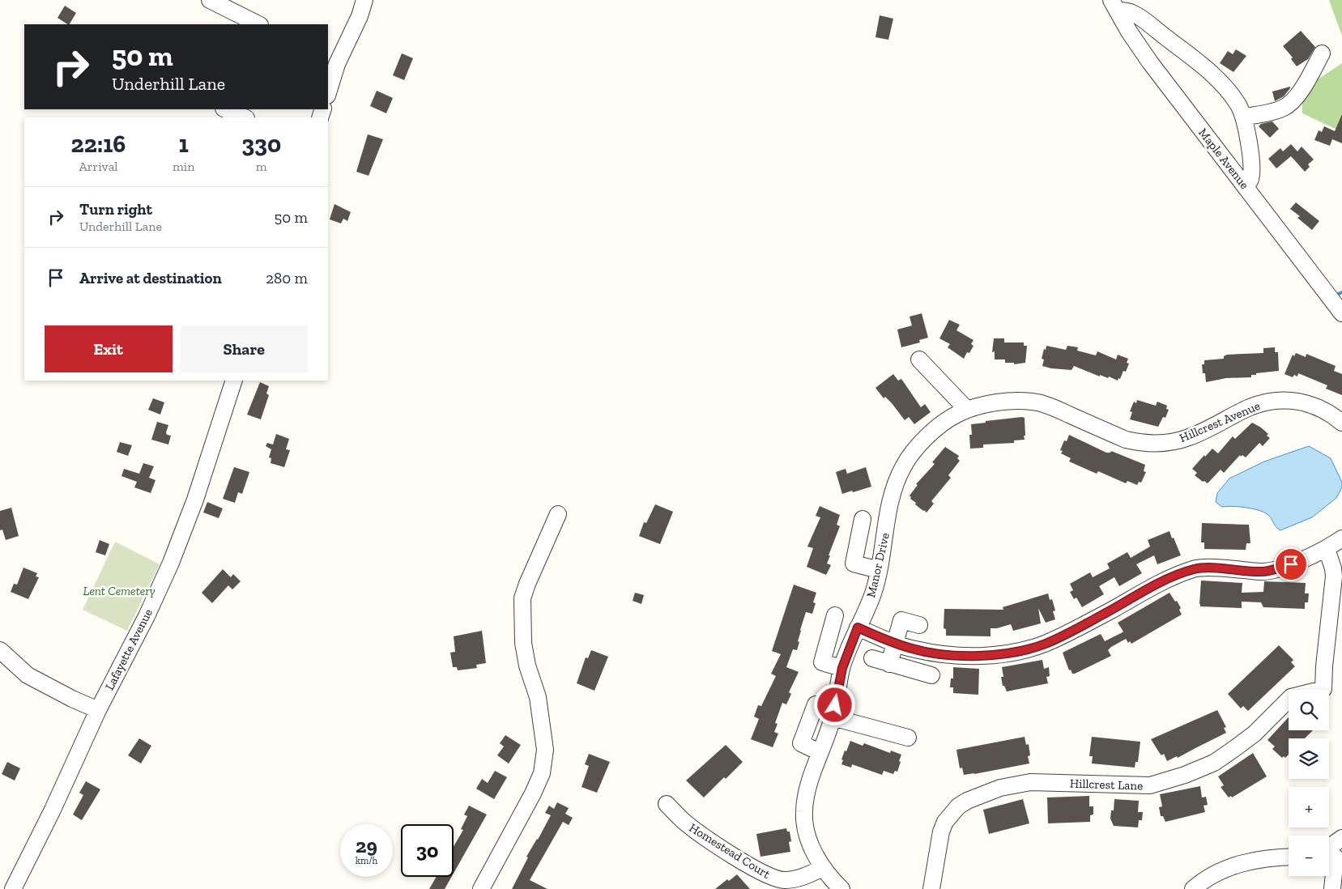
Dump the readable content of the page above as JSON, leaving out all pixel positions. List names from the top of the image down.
{
  "streets": {
    "street": [
      "Maple Avenue",
      "Hillcrest Avenue",
      "Manor Drive",
      "Lafayette Avenue",
      "Hillcrest Lane",
      "Homestead Court"
    ]
  },
  "crossings": [
    ["Hillcrest Avenue", "Manor Drive"],
    ["Manor Drive", "Homestead Court"]
  ],
  "parks": ["Lent Cemetery"],
  "page": {
    "turn": ["50 m", "Underhill Lane"],
    "eta": [
      "22:16",
      "Arrival",
      "1",
      "min",
      "330",
      "m"
    ],
    "list": [
      {
        "name": "Turn right",
        "note": "Underhill Lane",
        "value": "50 m"
      },
      {
        "name": "Arrive at destination",
        "value": "280 m"
      }
    ],
    "buttons": ["Exit", "Share"],
    "map_buttons": ["+", "−"],
    "speed": "29 km/h",
    "limit": "30"
  }
}
